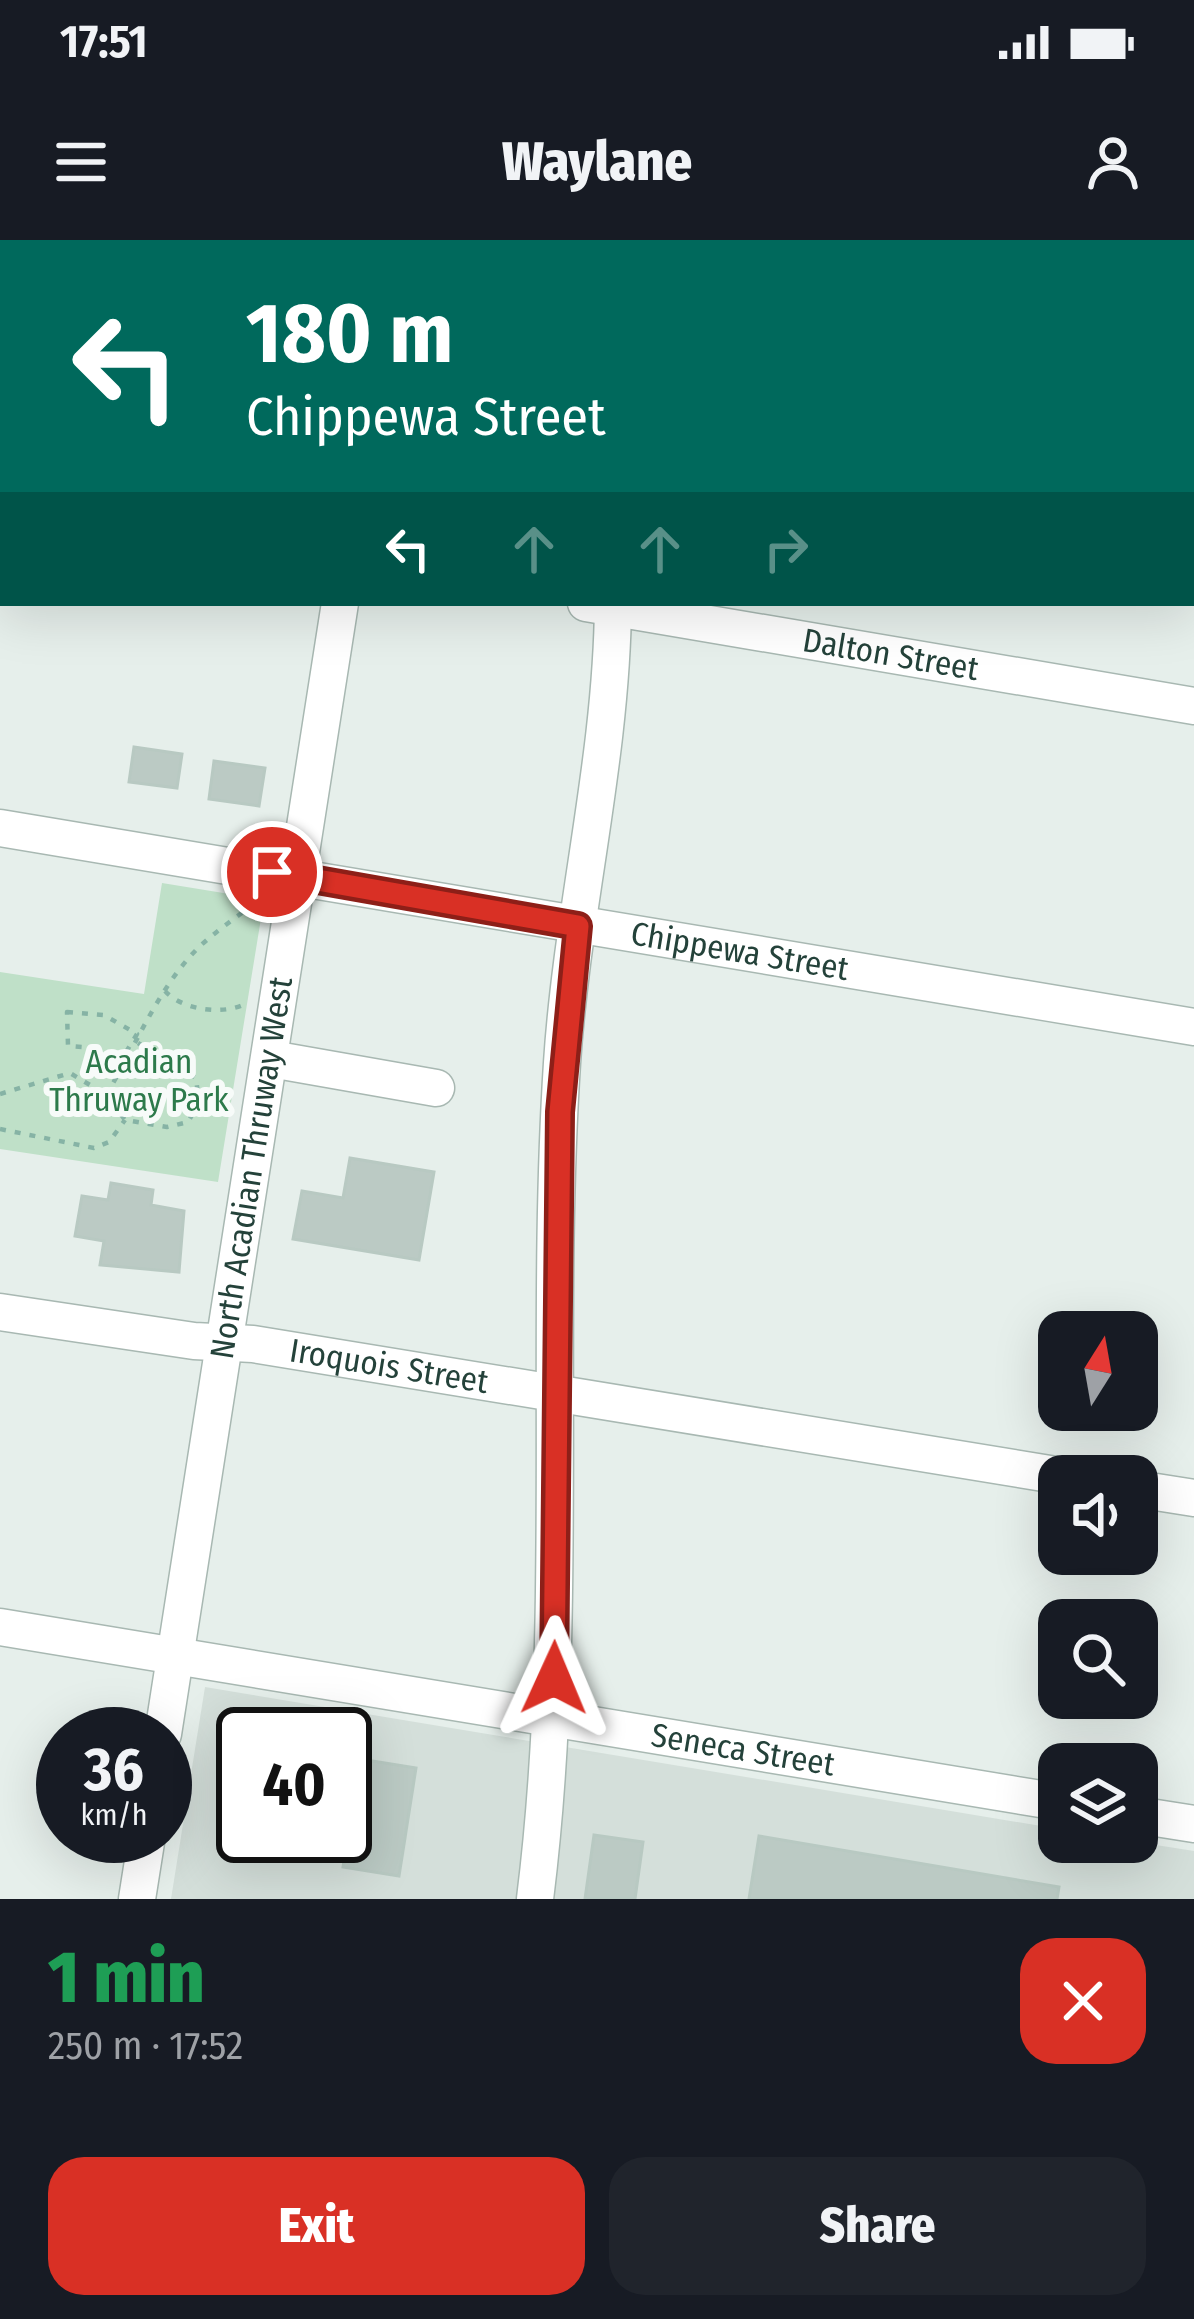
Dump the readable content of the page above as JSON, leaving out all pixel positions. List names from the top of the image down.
{
  "streets": {
    "street": [
      "Dalton Street",
      "Chippewa Street",
      "North Acadian Thruway West",
      "Iroquois Street",
      "Seneca Street"
    ]
  },
  "crossings": [
    ["Chippewa Street", "North Acadian Thruway West"],
    ["North Acadian Thruway West", "Iroquois Street"],
    ["North Acadian Thruway West", "Seneca Street"]
  ],
  "parks": ["Acadian Thruway Park"],
  "north": "top",
  "page": {
    "status": "17:51",
    "header": "Waylane",
    "turn": ["180 m", "Chippewa Street"],
    "speed": "36 km/h",
    "limit": "40",
    "heading": ["1 min", "250 m · 17:52"],
    "buttons": ["Exit", "Share"]
  }
}
